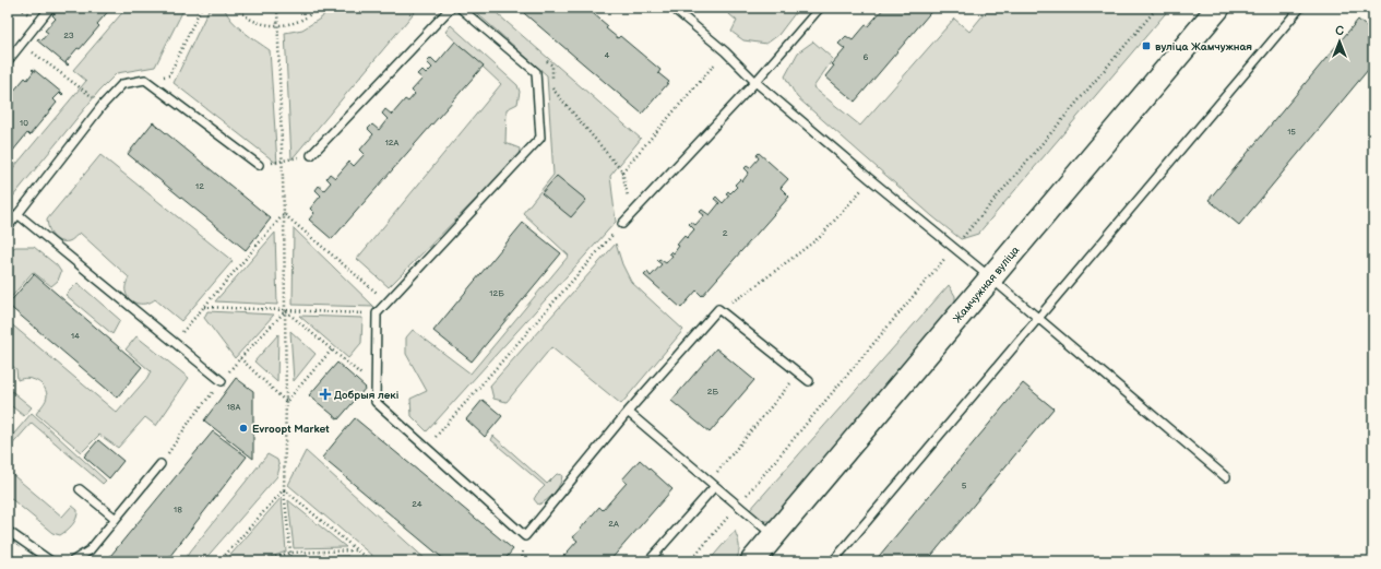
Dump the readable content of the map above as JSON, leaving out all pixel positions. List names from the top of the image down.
{
  "streets": {
    "main road": ["Жамчужная вуліца"]
  },
  "places": {
    "transit": ["вуліца Жамчужная"],
    "health": ["Добрыя лекі"],
    "other": ["Evroopt Market"]
  },
  "house_numbers": [
    "23",
    "4",
    "6",
    "10",
    "15",
    "12А",
    "12",
    "2",
    "12Б",
    "14",
    "2Б",
    "18А",
    "5",
    "24",
    "18",
    "2А"
  ],
  "north": "top"
}
